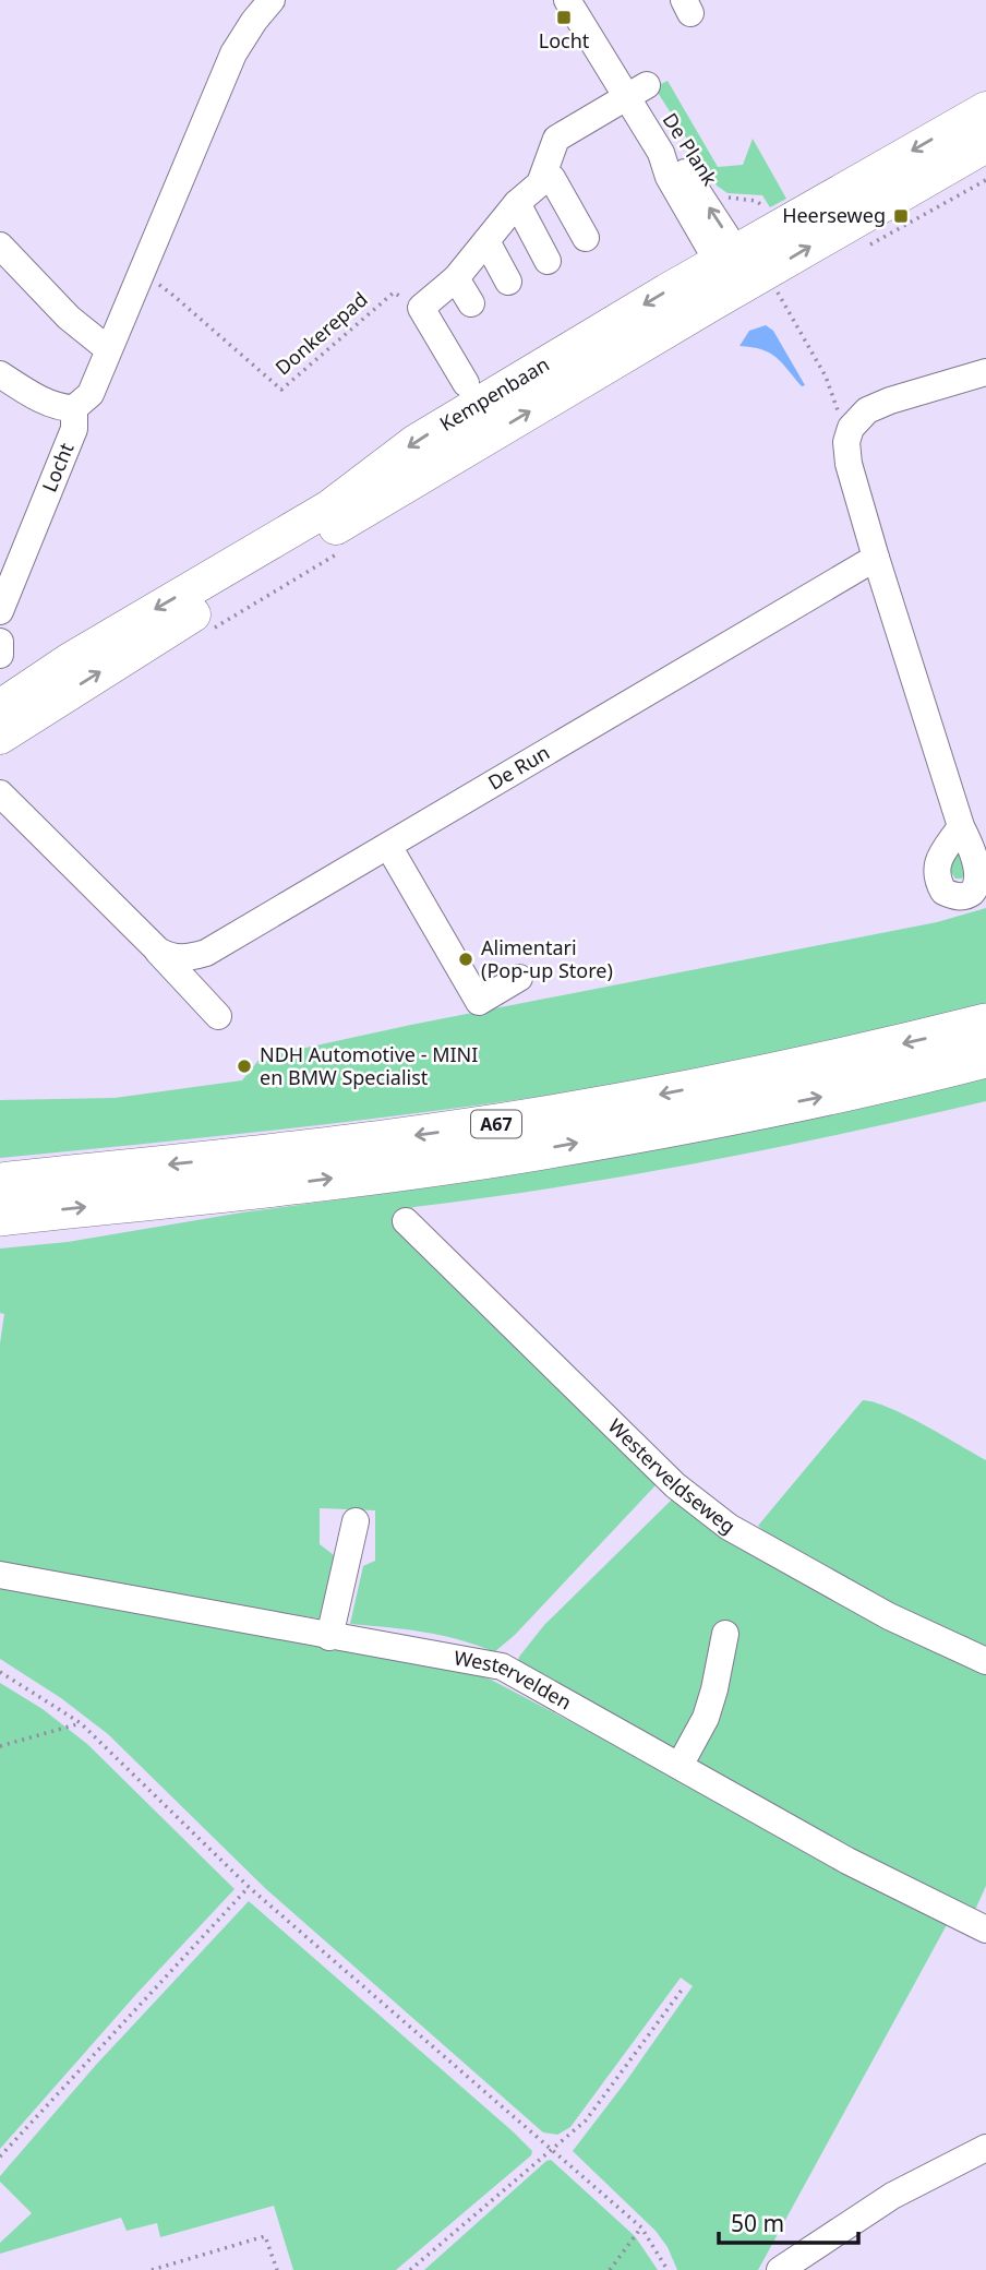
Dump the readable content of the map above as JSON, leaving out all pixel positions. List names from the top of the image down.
{
  "streets": {
    "highway": ["A67"],
    "main road": ["Kempenbaan"],
    "street": [
      "De Plank",
      "Locht",
      "De Run",
      "Westerveldseweg",
      "Westervelden"
    ],
    "path": ["Donkerepad"]
  },
  "crossings": [
    ["De Plank", "Kempenbaan"],
    ["Donkerepad", "Locht"]
  ],
  "places": {
    "transit": ["Locht", "Heerseweg"],
    "other": ["Alimentari (Pop-up Store)", "NDH Automotive - MINI en BMW Specialist"]
  },
  "scale_bar": "50 m"
}
